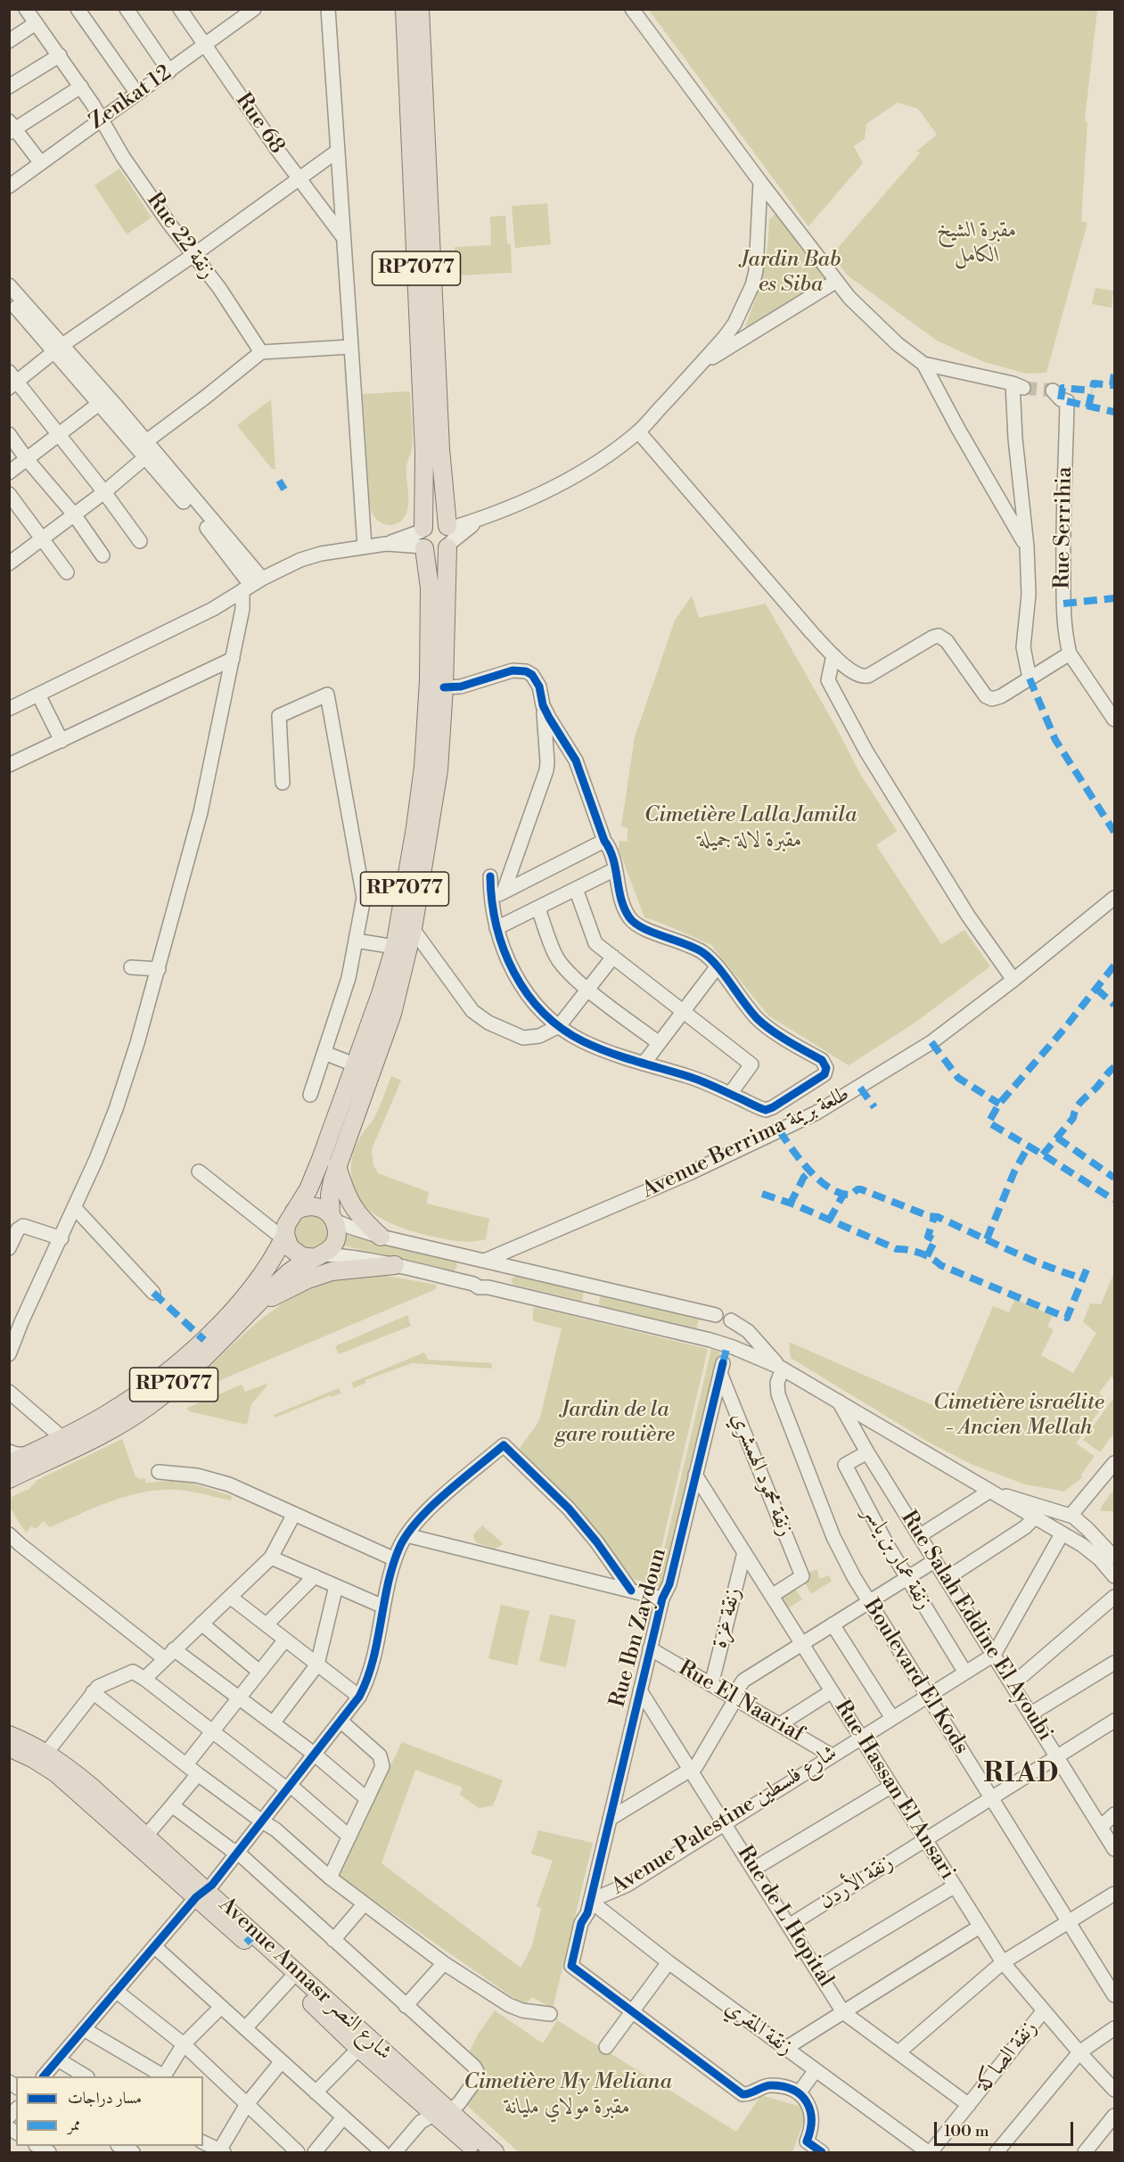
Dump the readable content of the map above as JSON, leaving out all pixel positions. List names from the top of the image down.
{
  "streets": {
    "main road": ["RP7077", "Avenue Annasr شارع النصر"],
    "street": [
      "Zenkat 12",
      "Rue 68",
      "Rue 22 زنقة",
      "Rue Serrihia",
      "Avenue Berrima طلعة بريمة",
      "زنقة محمود الهمشري",
      "زنقة عمار بن ياسر",
      "زنقة غزة",
      "Rue Salah Eddine El Ayoubi",
      "Rue Ibn Zaydoun",
      "Boulevard El Kods",
      "Rue El Naariaf",
      "Rue Hassan El Ansari",
      "Avenue Palestine شارع فلسطين",
      "زنقة الأردن",
      "Rue de L Hopital",
      "زنقة المقري",
      "زنقة الصاكة"
    ]
  },
  "crossings": [
    ["Zenkat 12", "Rue 68"],
    ["Zenkat 12", "Rue 22 زنقة"],
    ["زنقة محمود الهمشري", "Rue Ibn Zaydoun"],
    ["زنقة محمود الهمشري", "Rue Hassan El Ansari"],
    ["زنقة عمار بن ياسر", "Rue Salah Eddine El Ayoubi"],
    ["زنقة عمار بن ياسر", "Avenue Palestine شارع فلسطين"],
    ["زنقة غزة", "Rue El Naariaf"],
    ["زنقة غزة", "Rue Hassan El Ansari"],
    ["Rue Salah Eddine El Ayoubi", "Avenue Palestine شارع فلسطين"],
    ["Rue Salah Eddine El Ayoubi", "زنقة الأردن"],
    ["Rue Ibn Zaydoun", "Rue El Naariaf"],
    ["Rue Ibn Zaydoun", "Rue Hassan El Ansari"],
    ["Rue Ibn Zaydoun", "Avenue Palestine شارع فلسطين"],
    ["Rue Ibn Zaydoun", "Rue de L Hopital"],
    ["Rue Ibn Zaydoun", "زنقة المقري"],
    ["Boulevard El Kods", "Avenue Palestine شارع فلسطين"],
    ["Boulevard El Kods", "زنقة الأردن"],
    ["Rue El Naariaf", "Avenue Palestine شارع فلسطين"],
    ["Rue Hassan El Ansari", "Avenue Palestine شارع فلسطين"],
    ["Rue Hassan El Ansari", "زنقة الأردن"],
    ["Rue Hassan El Ansari", "زنقة الصاكة"],
    ["Avenue Palestine شارع فلسطين", "Rue de L Hopital"],
    ["Avenue Palestine شارع فلسطين", "زنقة المقري"],
    ["زنقة الأردن", "Rue de L Hopital"],
    ["Rue de L Hopital", "زنقة الصاكة"],
    ["زنقة المقري", "زنقة الصاكة"]
  ],
  "districts": ["RIAD"],
  "parks": [
    "مقبرة الشيخ الكامل",
    "Jardin Bab es Siba",
    "Cimetière Lalla Jamila مقبرة لالة جميلة",
    "Cimetière israélite - Ancien Mellah",
    "Jardin de la gare routière",
    "Cimetière My Meliana مقبرة مولاي مليانة"
  ],
  "legend": ["مسار دراجات", "ممر"],
  "scale_bar": "100 m"
}
